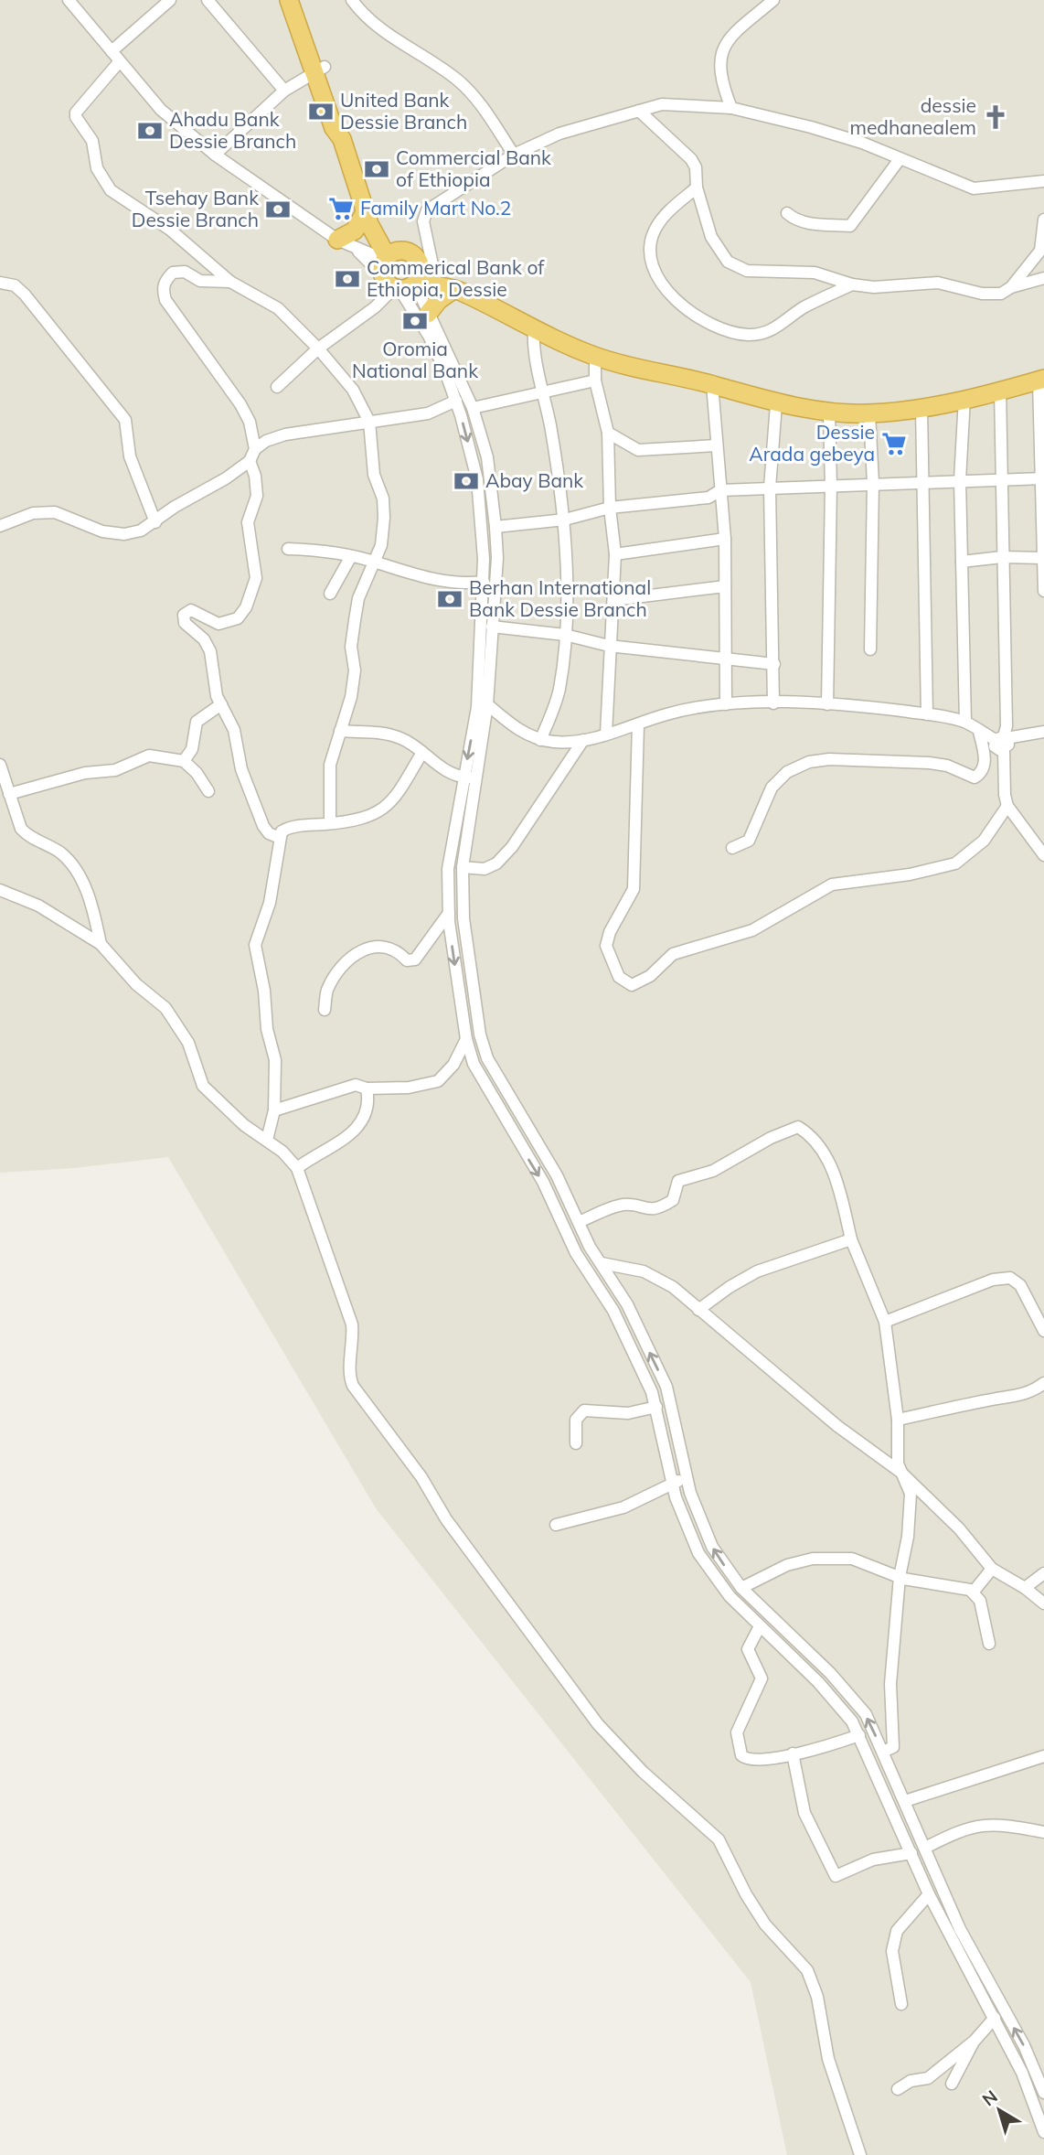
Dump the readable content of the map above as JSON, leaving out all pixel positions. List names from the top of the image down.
{
  "places": {
    "bank": [
      "United Bank Dessie Branch",
      "Ahadu Bank Dessie Branch",
      "Commercial Bank of Ethiopia",
      "Tsehay Bank Dessie Branch",
      "Commerical Bank of Ethiopia, Dessie",
      "Oromia National Bank",
      "Abay Bank",
      "Berhan International Bank Dessie Branch"
    ],
    "church": ["dessie medhanealem"],
    "supermarket": ["Family Mart No.2", "Dessie Arada gebeya"]
  },
  "north": "top left"
}
